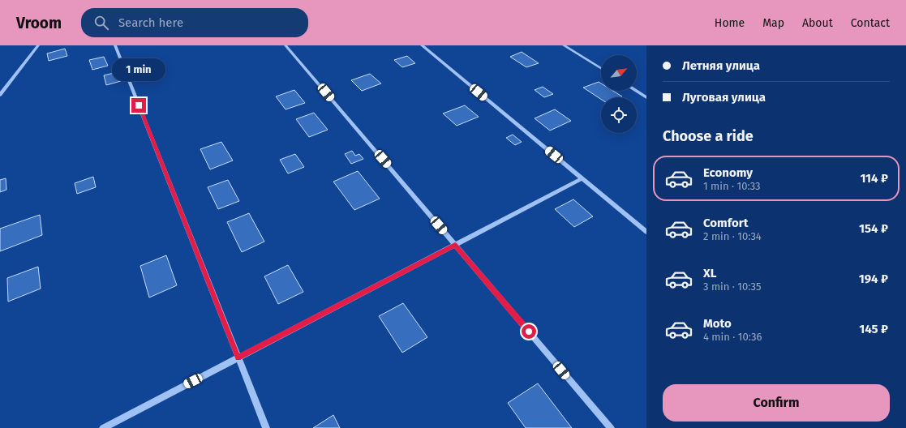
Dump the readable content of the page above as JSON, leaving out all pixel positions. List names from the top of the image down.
{
  "north": "top right",
  "page": {
    "header": "Vroom",
    "search": "Search here",
    "nav": [
      "Home",
      "Map",
      "About",
      "Contact"
    ],
    "banner": ["Летняя улица", "Луговая улица"],
    "bubble": "1 min",
    "heading": "Choose a ride",
    "list": [
      {
        "name": "Economy",
        "note": "1 min · 10:33",
        "value": "114 ₽"
      },
      {
        "name": "Comfort",
        "note": "2 min · 10:34",
        "value": "154 ₽"
      },
      {
        "name": "XL",
        "note": "3 min · 10:35",
        "value": "194 ₽"
      },
      {
        "name": "Moto",
        "note": "4 min · 10:36",
        "value": "145 ₽"
      }
    ],
    "buttons": "Confirm"
  }
}
